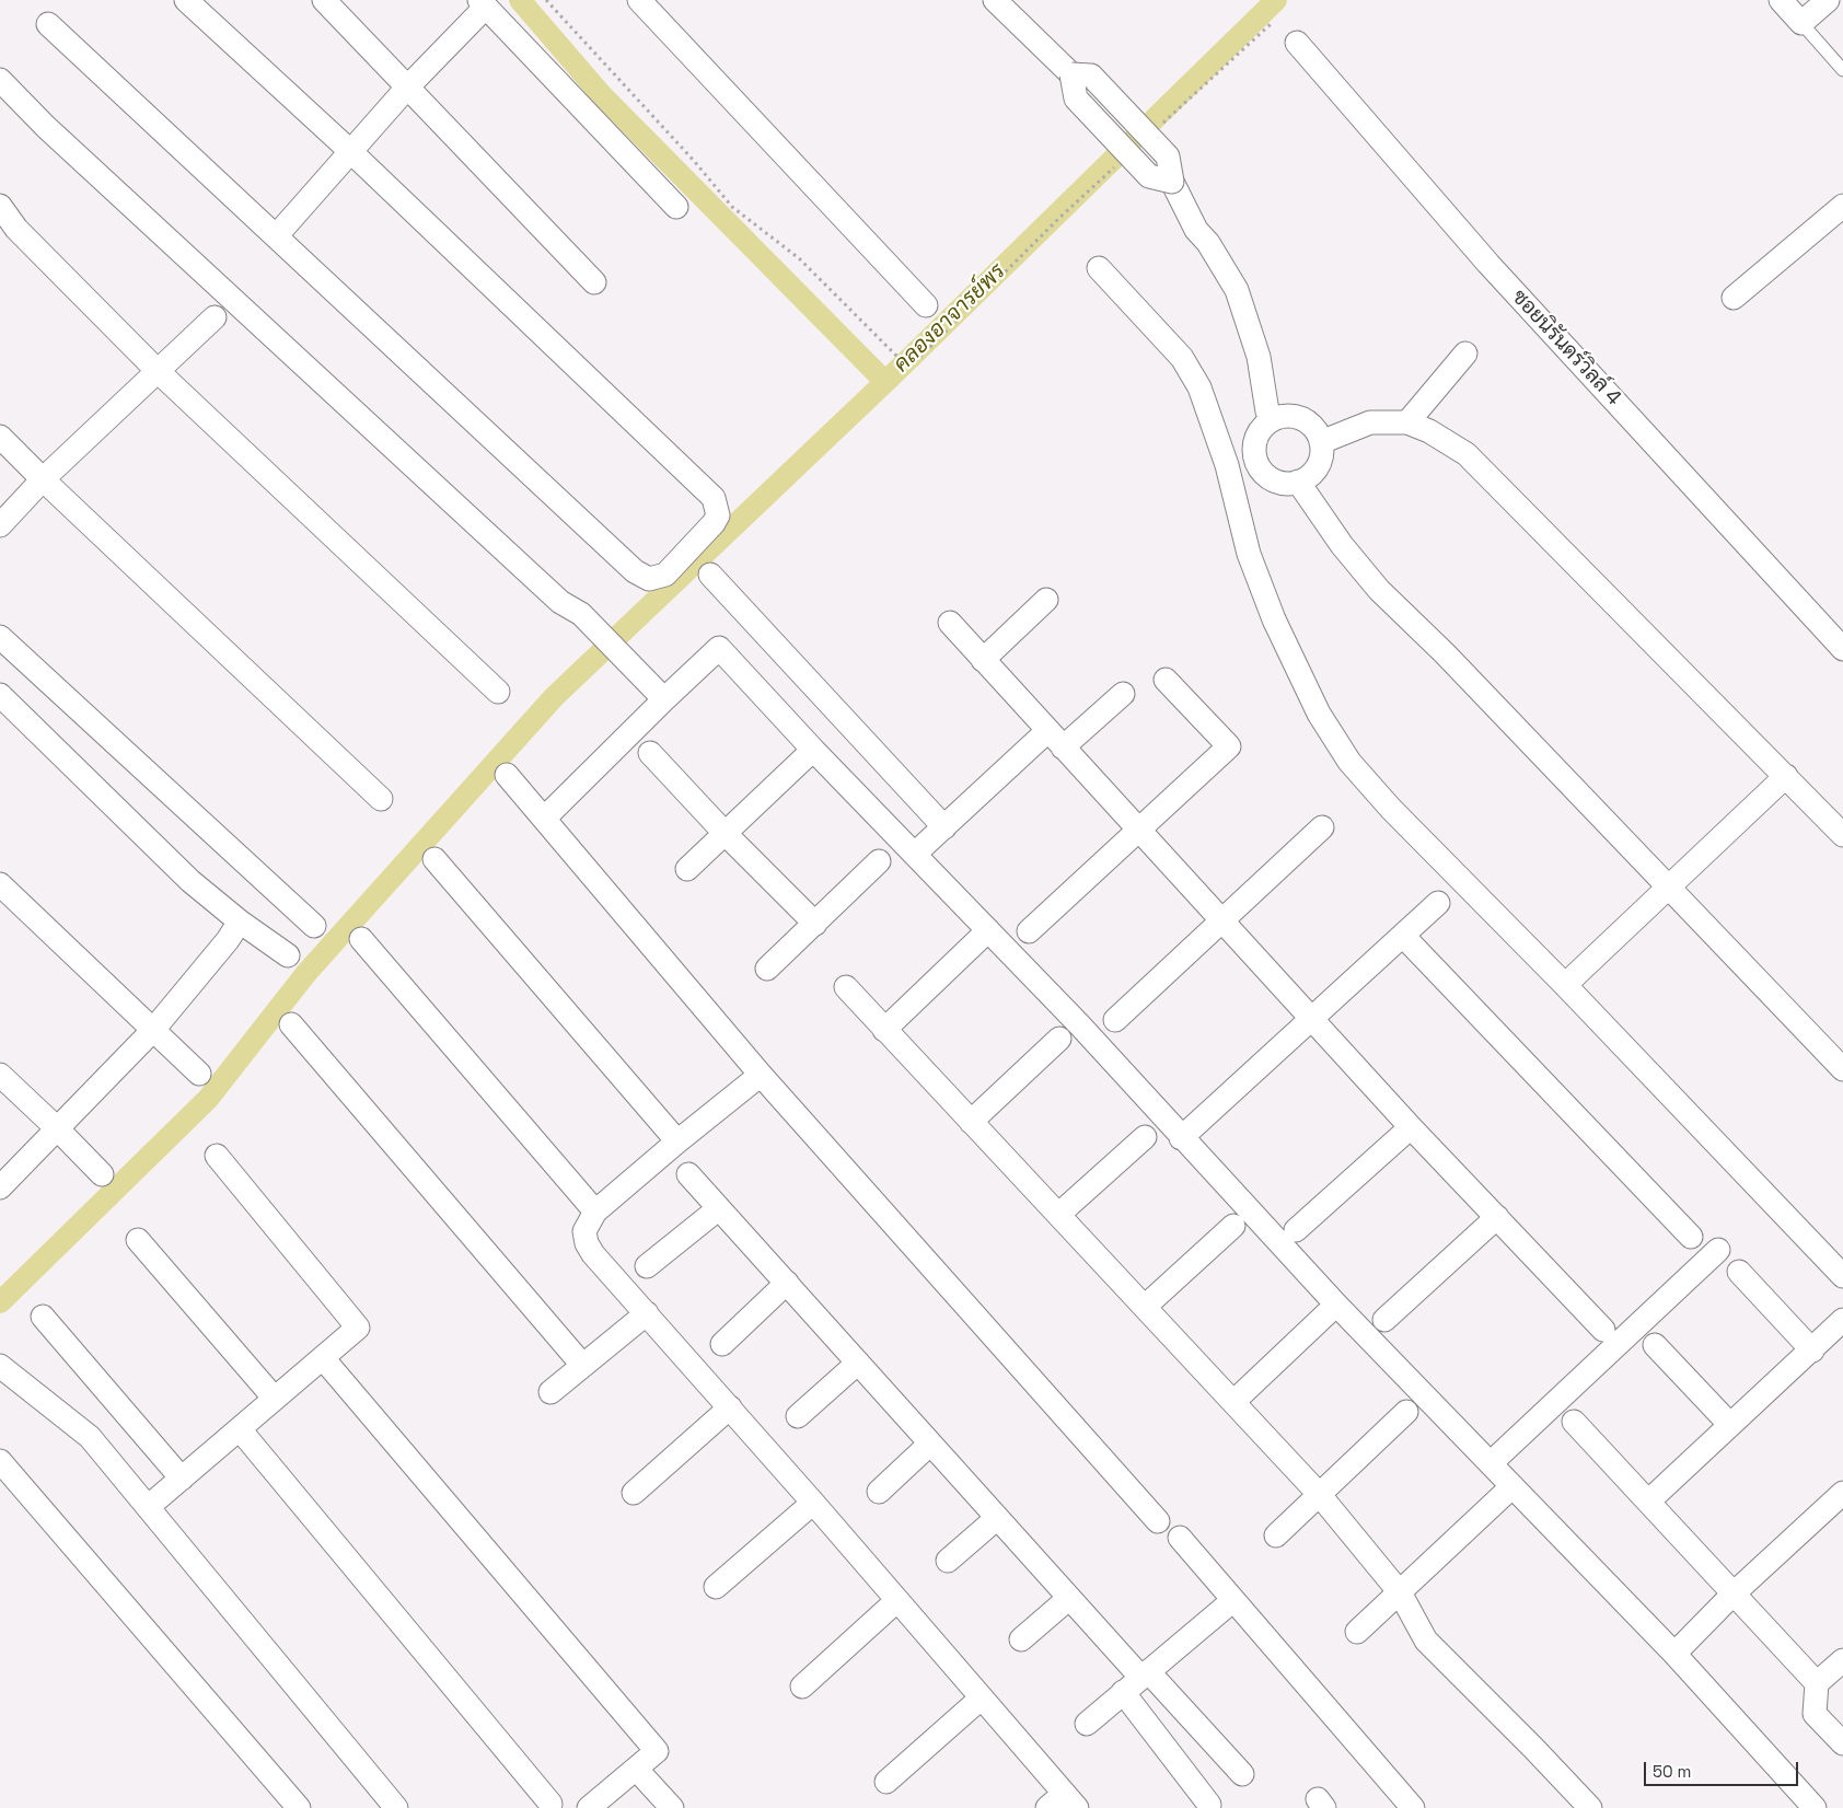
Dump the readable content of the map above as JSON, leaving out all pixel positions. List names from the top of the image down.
{
  "streets": {
    "street": ["ซอยนิรันดร์วิลล์ 4"]
  },
  "water": ["คลองอาจารย์พร"],
  "scale_bar": "50 m"
}
